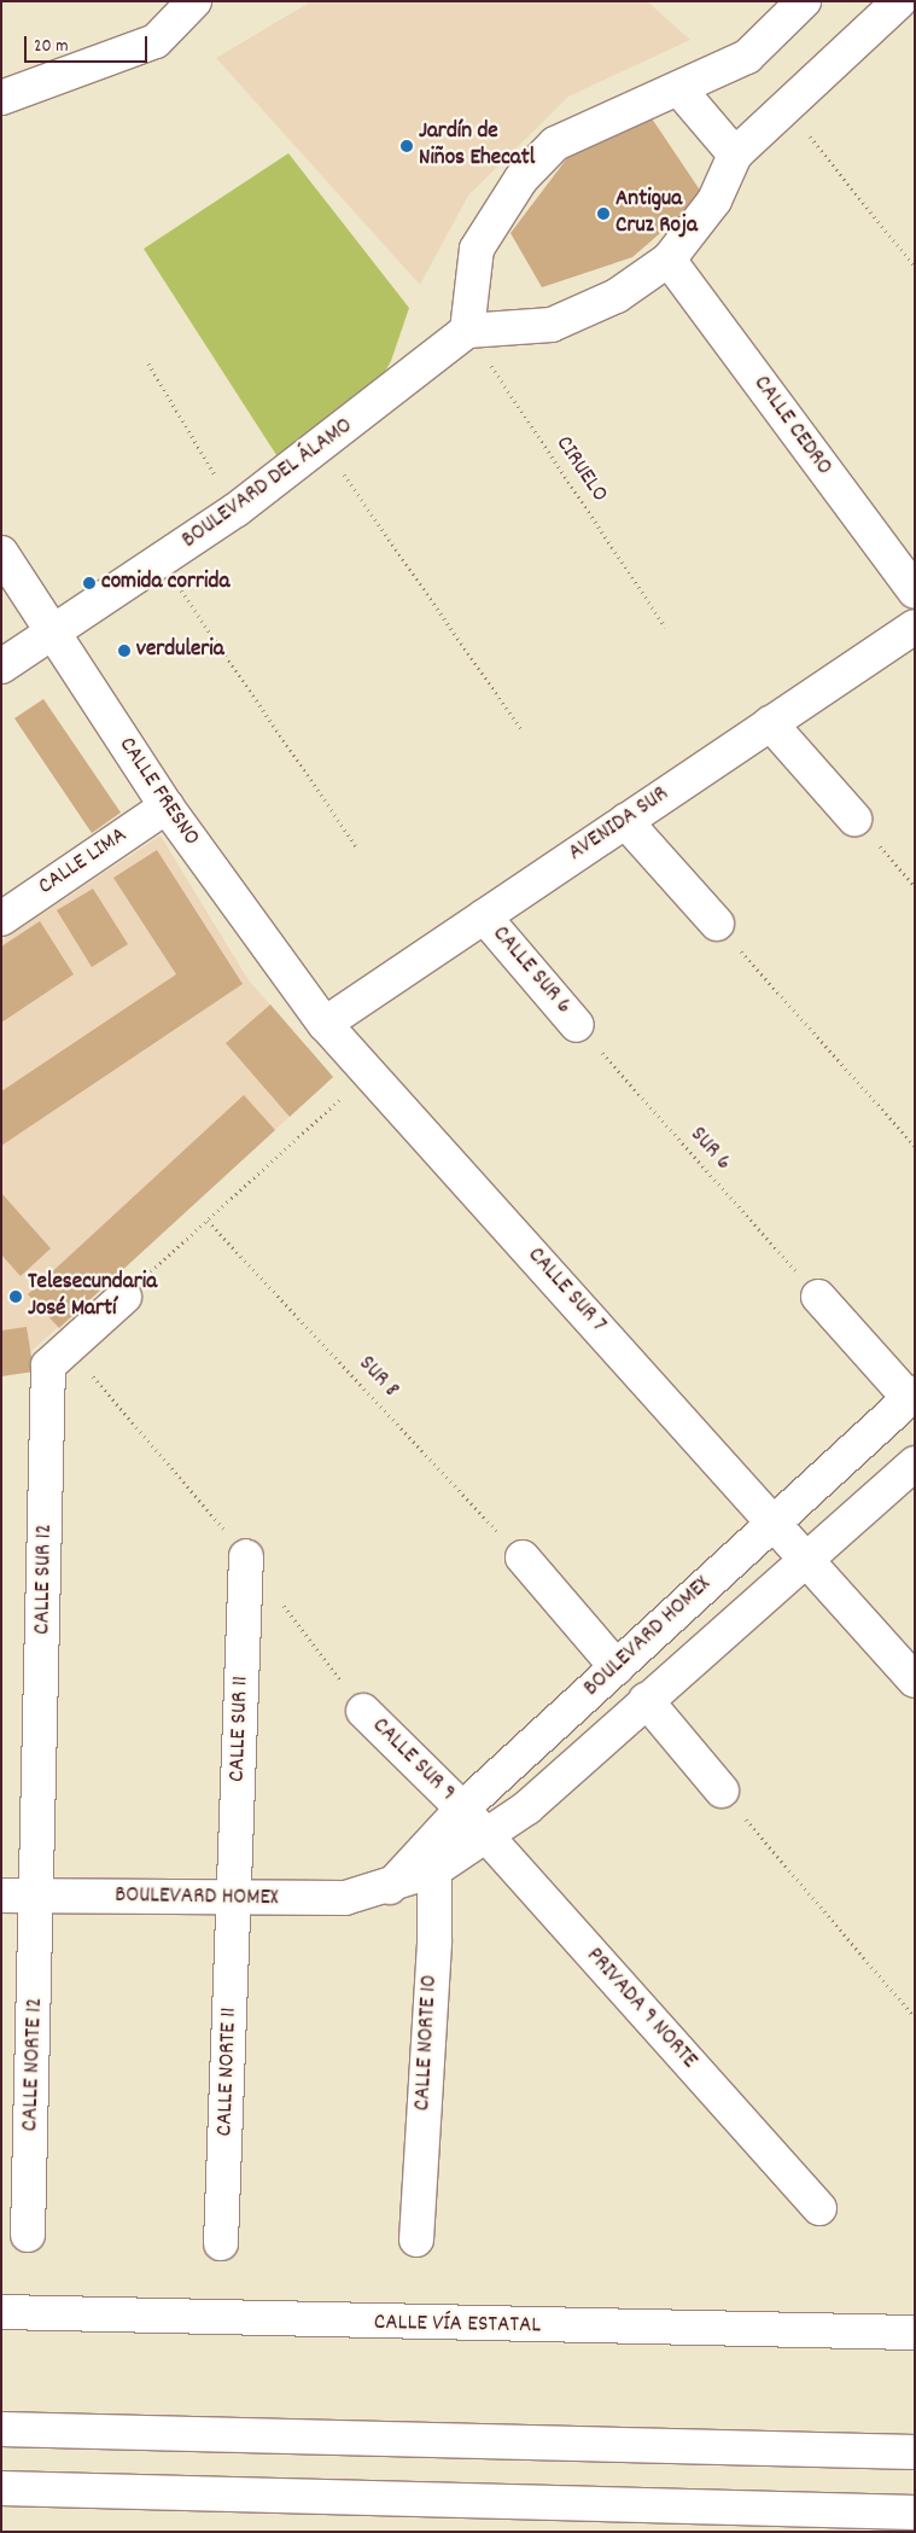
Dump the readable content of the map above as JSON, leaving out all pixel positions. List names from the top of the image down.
{
  "streets": {
    "main road": [
      "CALLE CEDRO",
      "BOULEVARD DEL ÁLAMO",
      "CALLE FRESNO",
      "AVENIDA SUR",
      "CALLE LIMA",
      "CALLE SUR 6",
      "CALLE SUR 7",
      "CALLE SUR 12",
      "BOULEVARD HOMEX",
      "CALLE SUR 11",
      "CALLE SUR 9",
      "PRIVADA 9 NORTE",
      "CALLE NORTE 10",
      "CALLE NORTE 12",
      "CALLE NORTE 11",
      "CALLE VÍA ESTATAL"
    ],
    "path": ["CIRUELO", "SUR 6", "SUR 8"]
  },
  "crossings": [
    ["CIRUELO", "BOULEVARD DEL ÁLAMO"],
    ["BOULEVARD DEL ÁLAMO", "CALLE FRESNO"],
    ["CALLE FRESNO", "AVENIDA SUR"],
    ["CALLE FRESNO", "CALLE LIMA"],
    ["CALLE FRESNO", "CALLE SUR 7"],
    ["AVENIDA SUR", "CALLE SUR 6"],
    ["AVENIDA SUR", "CALLE SUR 7"],
    ["CALLE SUR 6", "SUR 6"],
    ["CALLE SUR 7", "BOULEVARD HOMEX"],
    ["CALLE SUR 12", "BOULEVARD HOMEX"],
    ["CALLE SUR 12", "CALLE NORTE 12"],
    ["BOULEVARD HOMEX", "CALLE SUR 11"],
    ["BOULEVARD HOMEX", "CALLE SUR 9"],
    ["BOULEVARD HOMEX", "PRIVADA 9 NORTE"],
    ["BOULEVARD HOMEX", "CALLE NORTE 10"],
    ["BOULEVARD HOMEX", "CALLE NORTE 12"],
    ["BOULEVARD HOMEX", "CALLE NORTE 11"],
    ["CALLE SUR 11", "CALLE NORTE 11"],
    ["CALLE SUR 9", "PRIVADA 9 NORTE"]
  ],
  "places": [
    "Jardín de Niños Ehecatl",
    "Antigua Cruz Roja",
    "comida corrida",
    "verduleria",
    "Telesecundaria José Martí"
  ],
  "scale_bar": "20 m"
}
